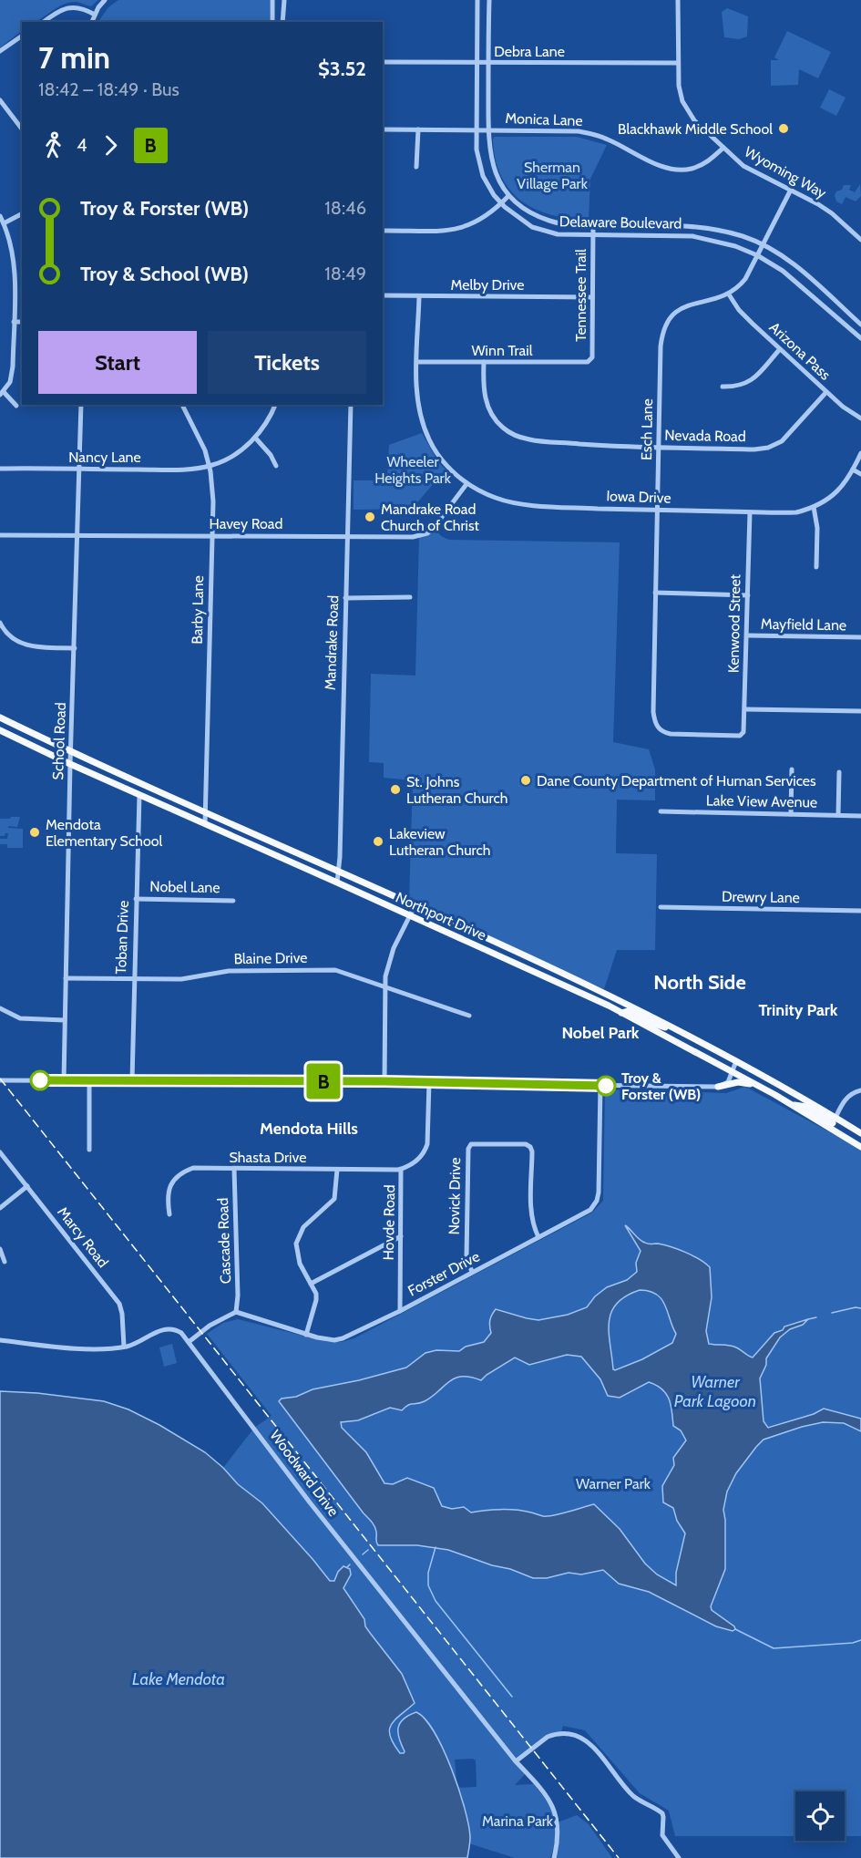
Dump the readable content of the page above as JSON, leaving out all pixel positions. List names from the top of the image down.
{
  "streets": {
    "main road": ["Northport Drive"],
    "street": [
      "Debra Lane",
      "Monica Lane",
      "Wyoming Way",
      "Delaware Boulevard",
      "Melby Drive",
      "Tennessee Trail",
      "Winn Trail",
      "Arizona Pass",
      "Esch Lane",
      "Nevada Road",
      "Nancy Lane",
      "Iowa Drive",
      "Havey Road",
      "Barby Lane",
      "Kenwood Street",
      "Mayfield Lane",
      "Mandrake Road",
      "School Road",
      "Lake View Avenue",
      "Nobel Lane",
      "Drewry Lane",
      "Toban Drive",
      "Blaine Drive",
      "Shasta Drive",
      "Novick Drive",
      "Hovde Road",
      "Marcy Road",
      "Cascade Road",
      "Forster Drive",
      "Woodward Drive"
    ]
  },
  "crossings": [
    ["Debra Lane", "Wyoming Way"],
    ["Debra Lane", "Delaware Boulevard"],
    ["Monica Lane", "Wyoming Way"],
    ["Monica Lane", "Delaware Boulevard"],
    ["Wyoming Way", "Esch Lane"],
    ["Delaware Boulevard", "Tennessee Trail"],
    ["Delaware Boulevard", "Esch Lane"],
    ["Melby Drive", "Tennessee Trail"],
    ["Melby Drive", "Iowa Drive"],
    ["Tennessee Trail", "Winn Trail"],
    ["Winn Trail", "Nevada Road"],
    ["Winn Trail", "Iowa Drive"],
    ["Arizona Pass", "Esch Lane"],
    ["Arizona Pass", "Nevada Road"],
    ["Esch Lane", "Nevada Road"],
    ["Esch Lane", "Iowa Drive"],
    ["Esch Lane", "Kenwood Street"],
    ["Nancy Lane", "Barby Lane"],
    ["Nancy Lane", "School Road"],
    ["Iowa Drive", "Havey Road"],
    ["Iowa Drive", "Kenwood Street"],
    ["Havey Road", "Barby Lane"],
    ["Havey Road", "Mandrake Road"],
    ["Havey Road", "School Road"],
    ["Barby Lane", "Northport Drive"],
    ["Kenwood Street", "Mayfield Lane"],
    ["Mandrake Road", "Northport Drive"],
    ["School Road", "Northport Drive"],
    ["School Road", "Blaine Drive"],
    ["Nobel Lane", "Toban Drive"],
    ["Northport Drive", "Toban Drive"],
    ["Toban Drive", "Blaine Drive"],
    ["Shasta Drive", "Hovde Road"],
    ["Shasta Drive", "Cascade Road"],
    ["Novick Drive", "Forster Drive"],
    ["Hovde Road", "Forster Drive"],
    ["Marcy Road", "Woodward Drive"],
    ["Cascade Road", "Forster Drive"]
  ],
  "districts": [
    "North Side",
    "Trinity Park",
    "Nobel Park",
    "Mendota Hills"
  ],
  "water": ["Warner Park Lagoon", "Lake Mendota"],
  "parks": [
    "Sherman Village Park",
    "Wheeler Heights Park",
    "Warner Park",
    "Marina Park"
  ],
  "places": [
    "Blackhawk Middle School",
    "Mandrake Road Church of Christ",
    "Dane County Department of Human Services",
    "St. Johns Lutheran Church",
    "Mendota Elementary School",
    "Lakeview Lutheran Church",
    "Troy & Forster (WB)"
  ],
  "lines": ["bus line B"],
  "page": {
    "on_map": "B",
    "heading": ["7 min", "18:42 – 18:49 · Bus", "$3.52"],
    "legs": ["4", "B"],
    "list": [
      {
        "name": "Troy & Forster (WB)",
        "value": "18:46"
      },
      {
        "name": "Troy & School (WB)",
        "value": "18:49"
      }
    ],
    "buttons": ["Start", "Tickets"]
  }
}
